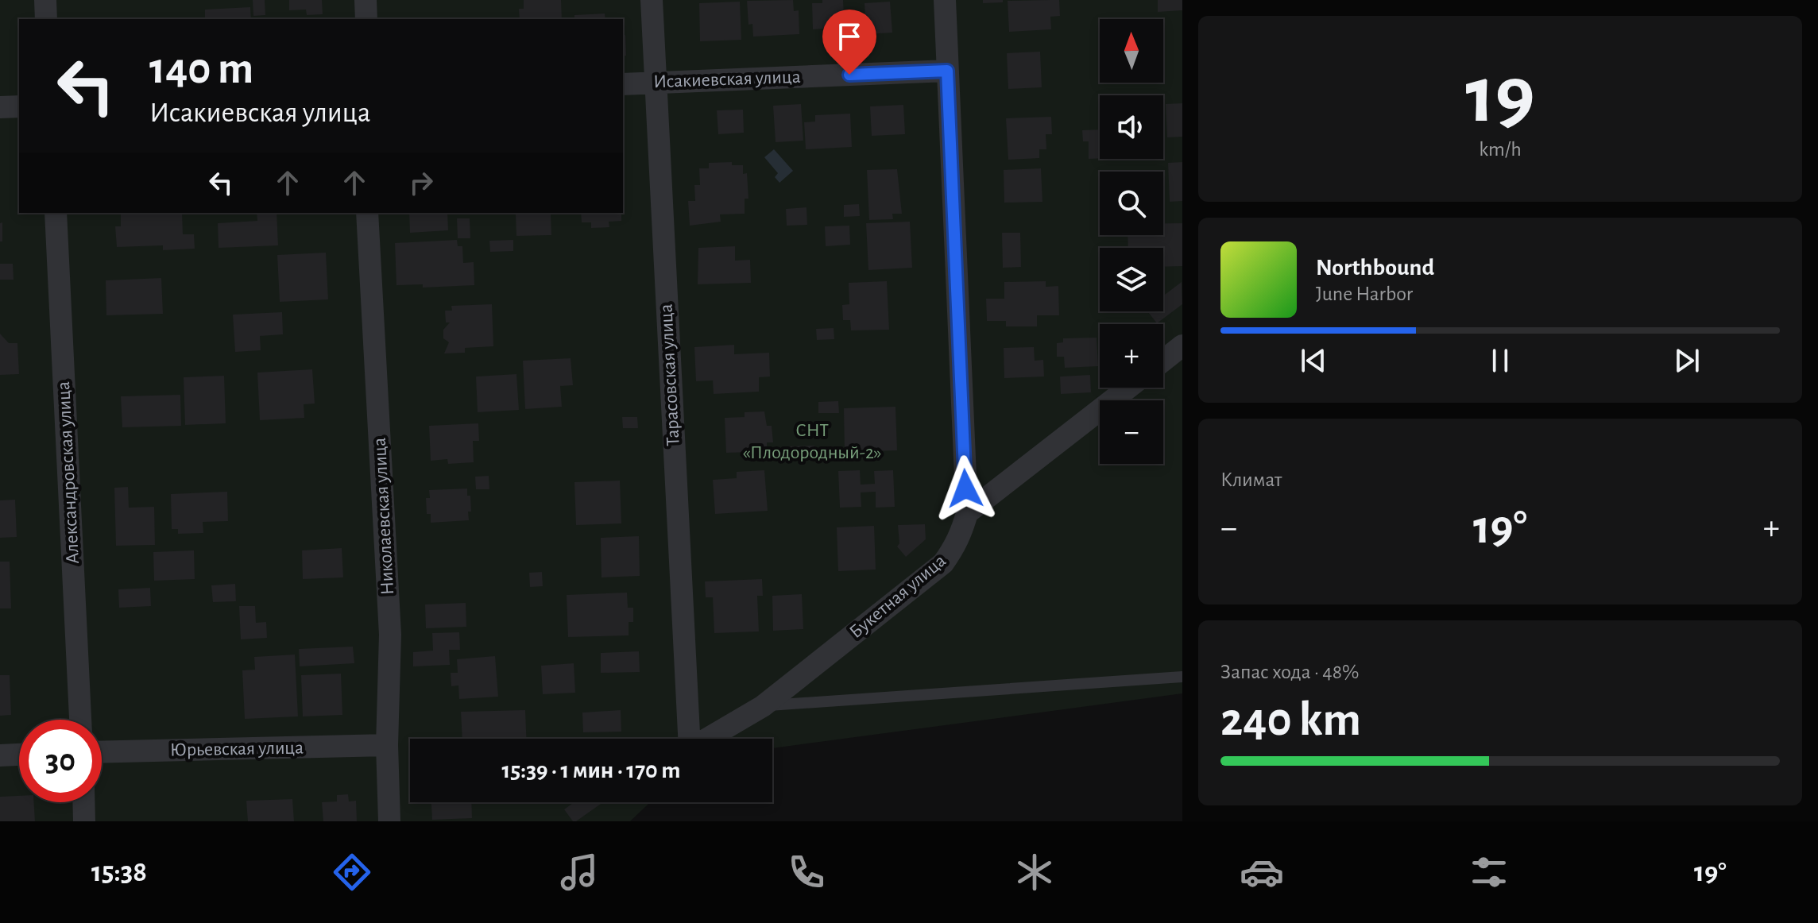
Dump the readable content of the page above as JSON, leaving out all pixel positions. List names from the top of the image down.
{
  "streets": {
    "street": [
      "Исакиевская улица",
      "Тарасовская улица",
      "Александровская улица",
      "Николаевская улица",
      "Букетная улица",
      "Юрьевская улица"
    ]
  },
  "crossings": [
    ["Исакиевская улица", "Тарасовская улица"],
    ["Николаевская улица", "Юрьевская улица"]
  ],
  "parks": ["СНТ «Плодородный-2»"],
  "north": "top",
  "page": {
    "tile": [
      ["19", "km/h"],
      "Климат",
      ["Запас хода · 48%", "240 km"]
    ],
    "map_buttons": ["+", "−"],
    "turn": ["140 m", "Исакиевская улица"],
    "song": ["Northbound", "June Harbor"],
    "heat": ["−", "19°", "+"],
    "limit": "30",
    "trip": "15:39 · 1 мин · 170 m",
    "tabs": ["15:38", "19°"]
  }
}
